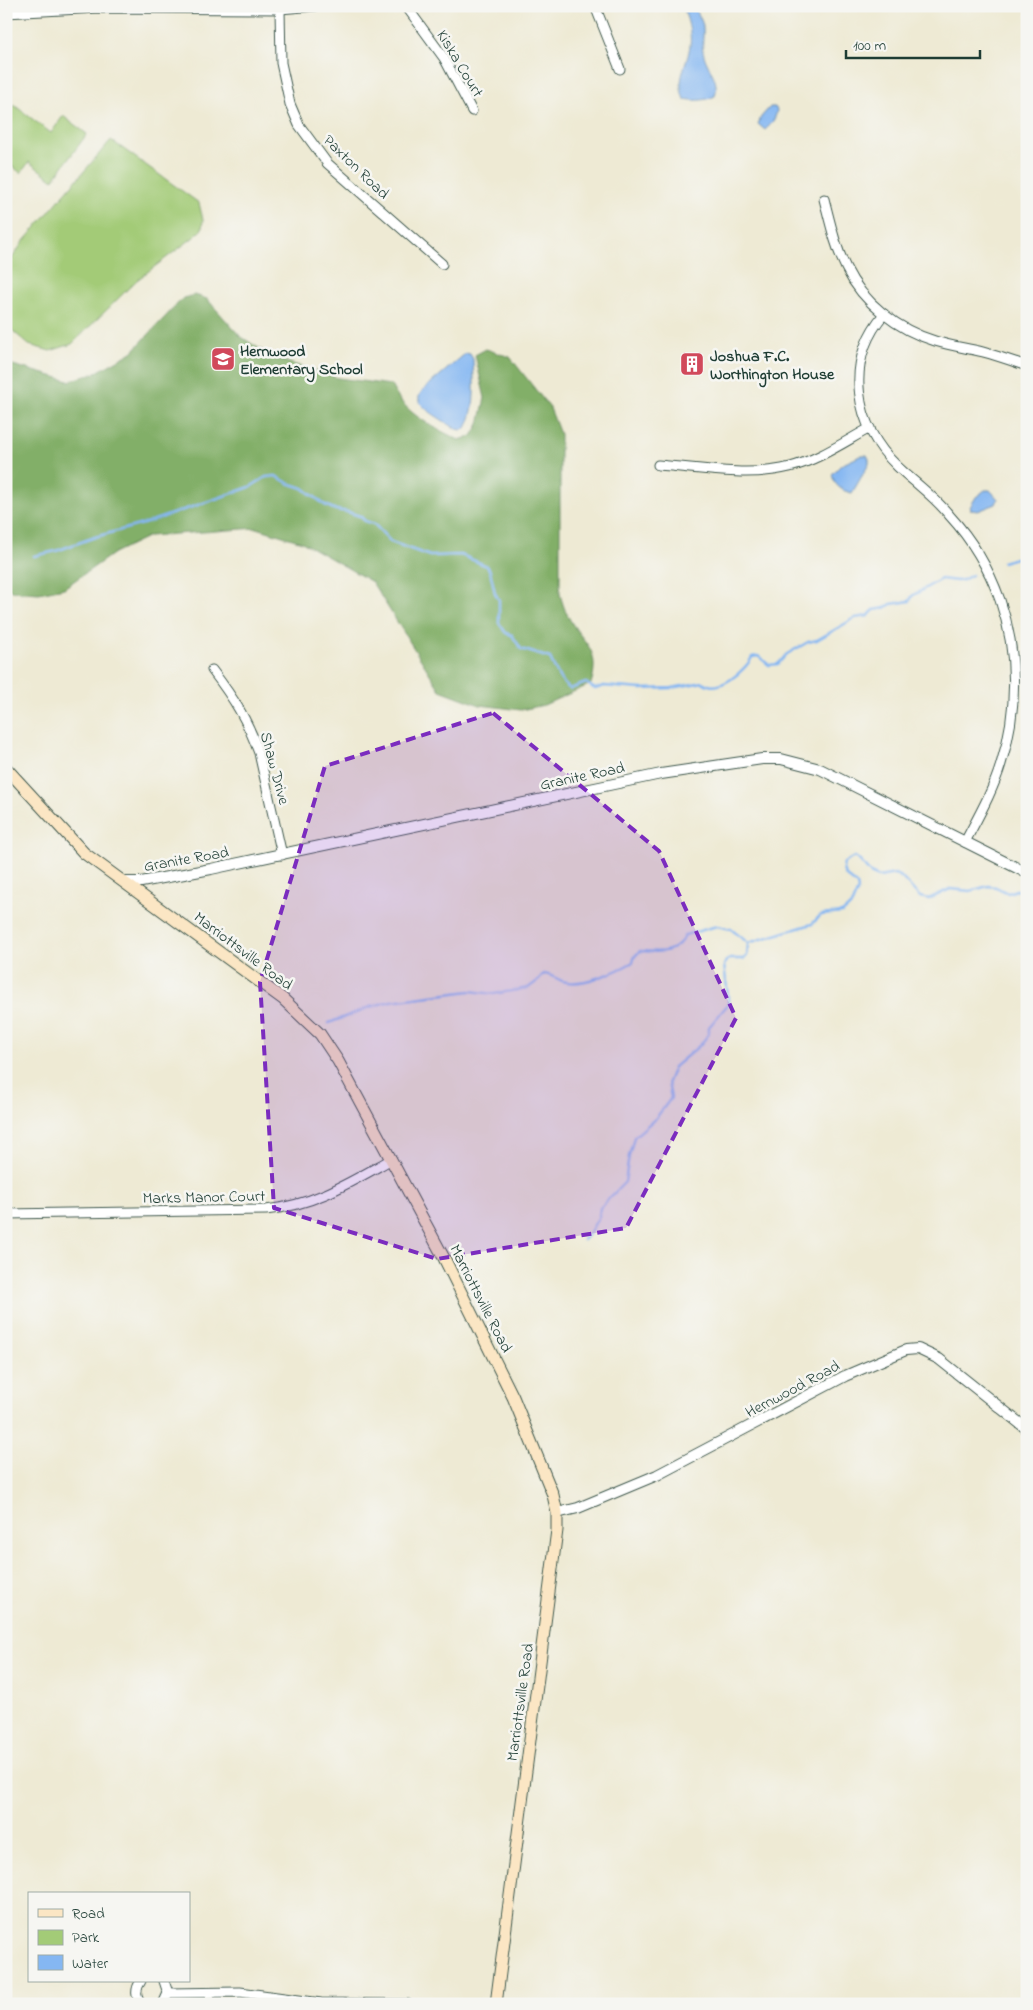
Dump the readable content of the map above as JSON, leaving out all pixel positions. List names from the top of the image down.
{
  "streets": {
    "main road": ["Marriottsville Road"],
    "street": [
      "Kiska Court",
      "Paxton Road",
      "Shaw Drive",
      "Granite Road",
      "Marks Manor Court",
      "Hernwood Road"
    ]
  },
  "crossings": [
    ["Shaw Drive", "Granite Road"],
    ["Granite Road", "Marriottsville Road"],
    ["Marriottsville Road", "Marks Manor Court"],
    ["Marriottsville Road", "Hernwood Road"]
  ],
  "places": {
    "school or university": ["Hernwood Elementary School"],
    "building": ["Joshua F.C. Worthington House"]
  },
  "legend": ["Road", "Park", "Water"],
  "scale_bar": "100 m"
}
